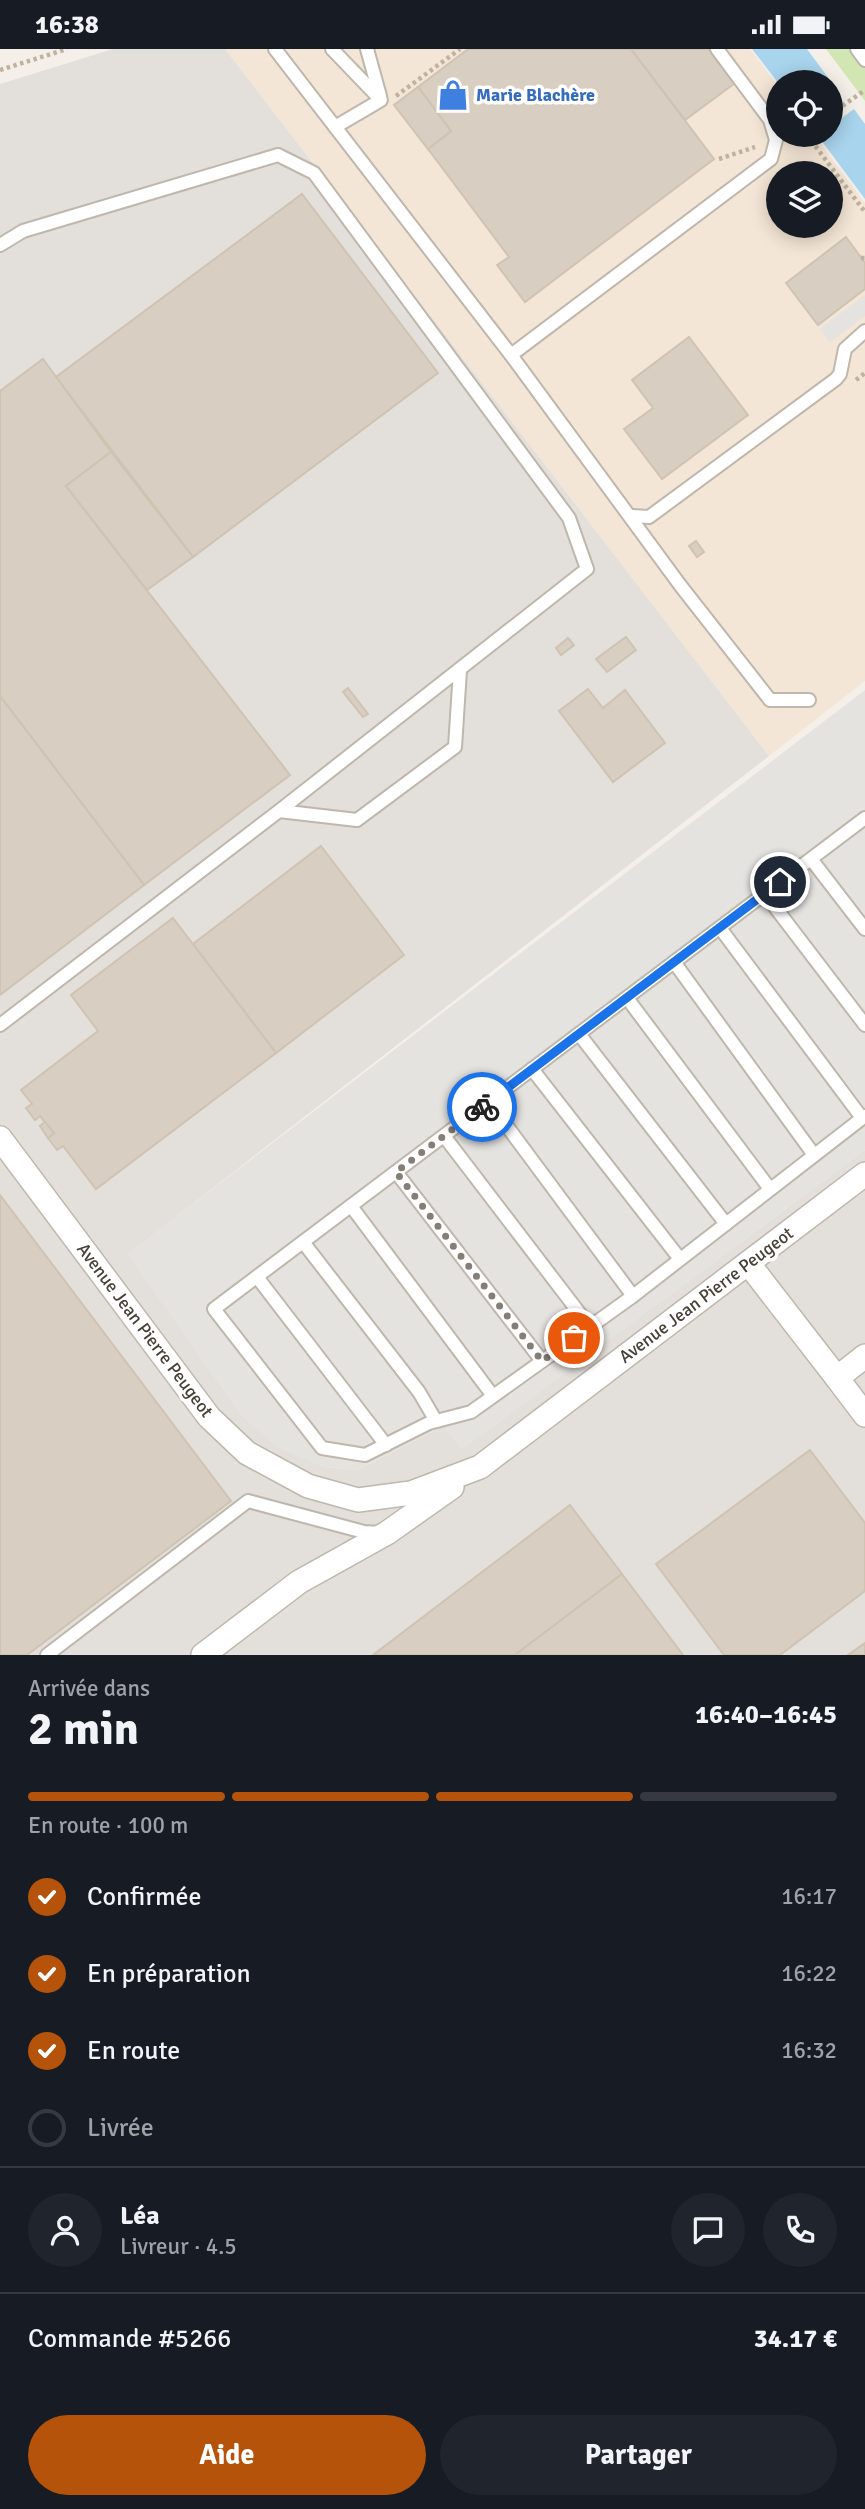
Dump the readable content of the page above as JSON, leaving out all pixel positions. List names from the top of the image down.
{
  "streets": {
    "street": ["Avenue Jean Pierre Peugeot"]
  },
  "places": {
    "shop": ["Marie Blachère"]
  },
  "page": {
    "status": "16:38",
    "heading": ["2 min", "Arrivée dans", "16:40–16:45"],
    "panel": [
      "Léa",
      "Livreur · 4.5",
      "Commande #5266",
      "34.17 €"
    ],
    "bar": "En route · 100 m",
    "list": [
      ["Confirmée", "16:17"],
      ["En préparation", "16:22"],
      ["En route", "16:32"],
      "Livrée"
    ],
    "buttons": ["Aide", "Partager"]
  }
}
